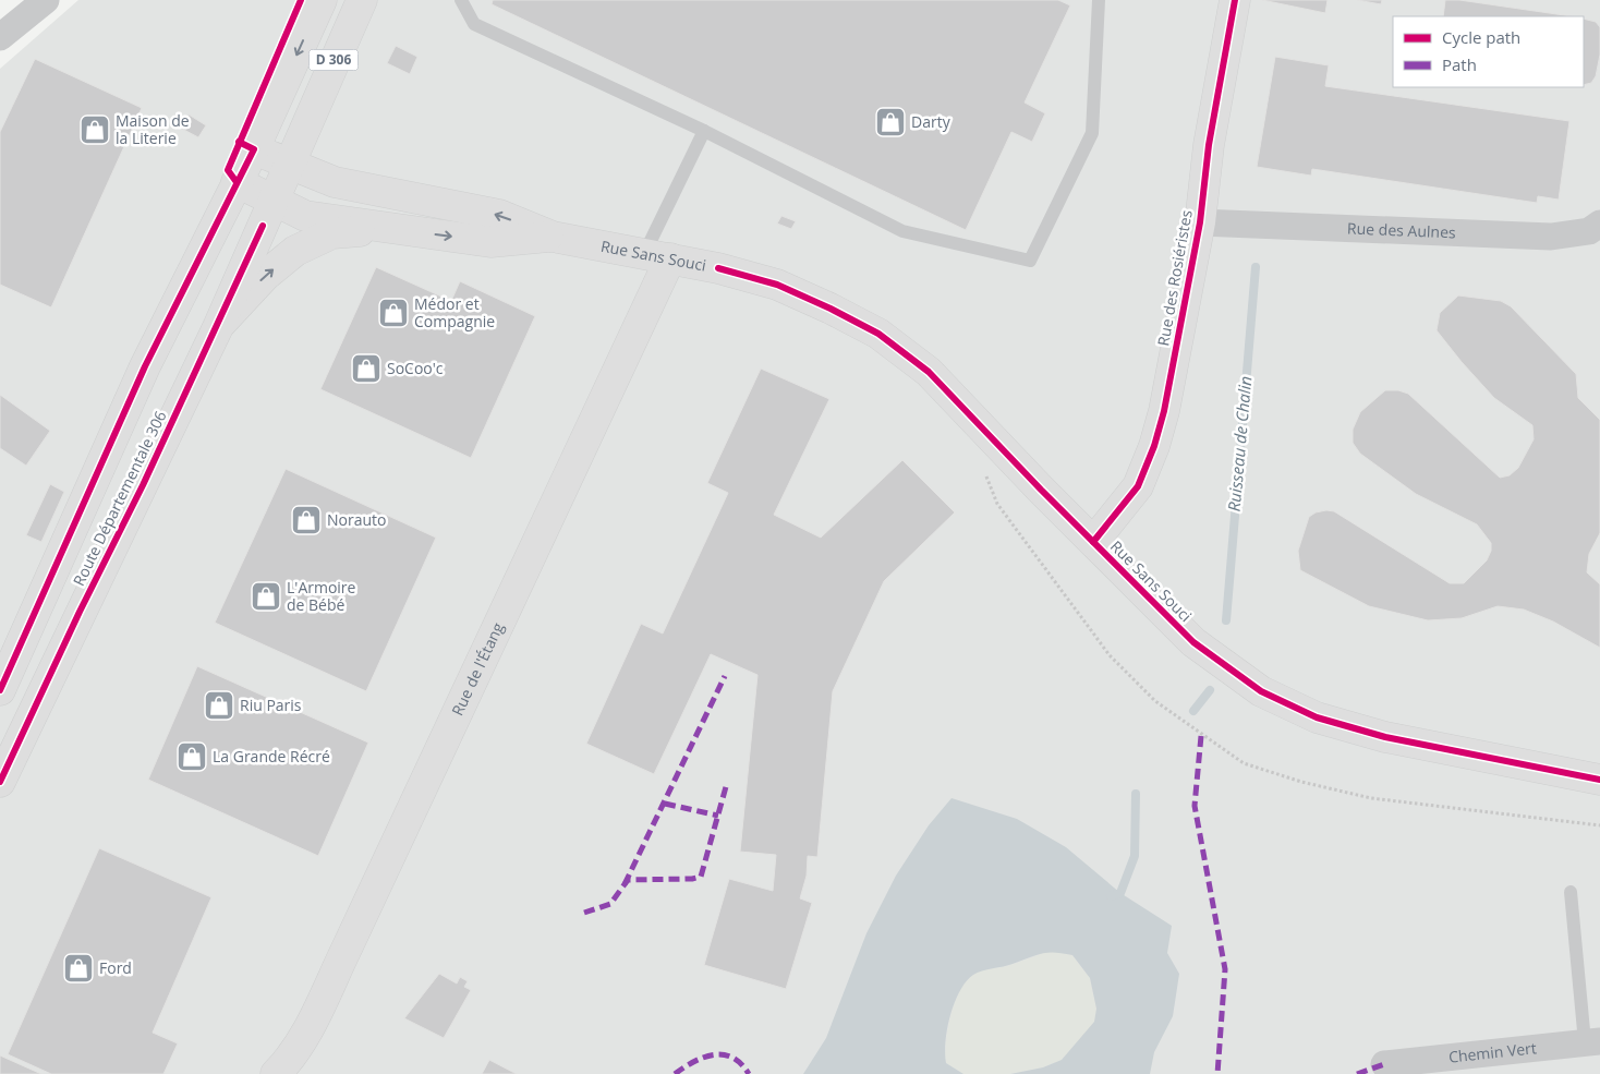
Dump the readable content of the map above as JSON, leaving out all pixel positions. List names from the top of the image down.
{
  "streets": {
    "main road": [
      "D 306",
      "Rue Sans Souci",
      "Rue des Rosiéristes",
      "Route Départementale 306",
      "Rue de l'Étang"
    ],
    "street": ["Rue des Aulnes", "Chemin Vert"]
  },
  "crossings": [
    ["Rue des Aulnes", "Rue des Rosiéristes"],
    ["Rue Sans Souci", "Rue des Rosiéristes"],
    ["Rue Sans Souci", "Route Départementale 306"],
    ["Rue Sans Souci", "Rue de l'Étang"]
  ],
  "water": ["Ruisseau de Chalin"],
  "places": {
    "shop": [
      "Darty",
      "Maison de la Literie",
      "Médor et Compagnie",
      "SoCoo'c",
      "Norauto",
      "L'Armoire de Bébé",
      "Riu Paris",
      "La Grande Récré",
      "Ford"
    ]
  },
  "legend": ["Cycle path", "Path"]
}
